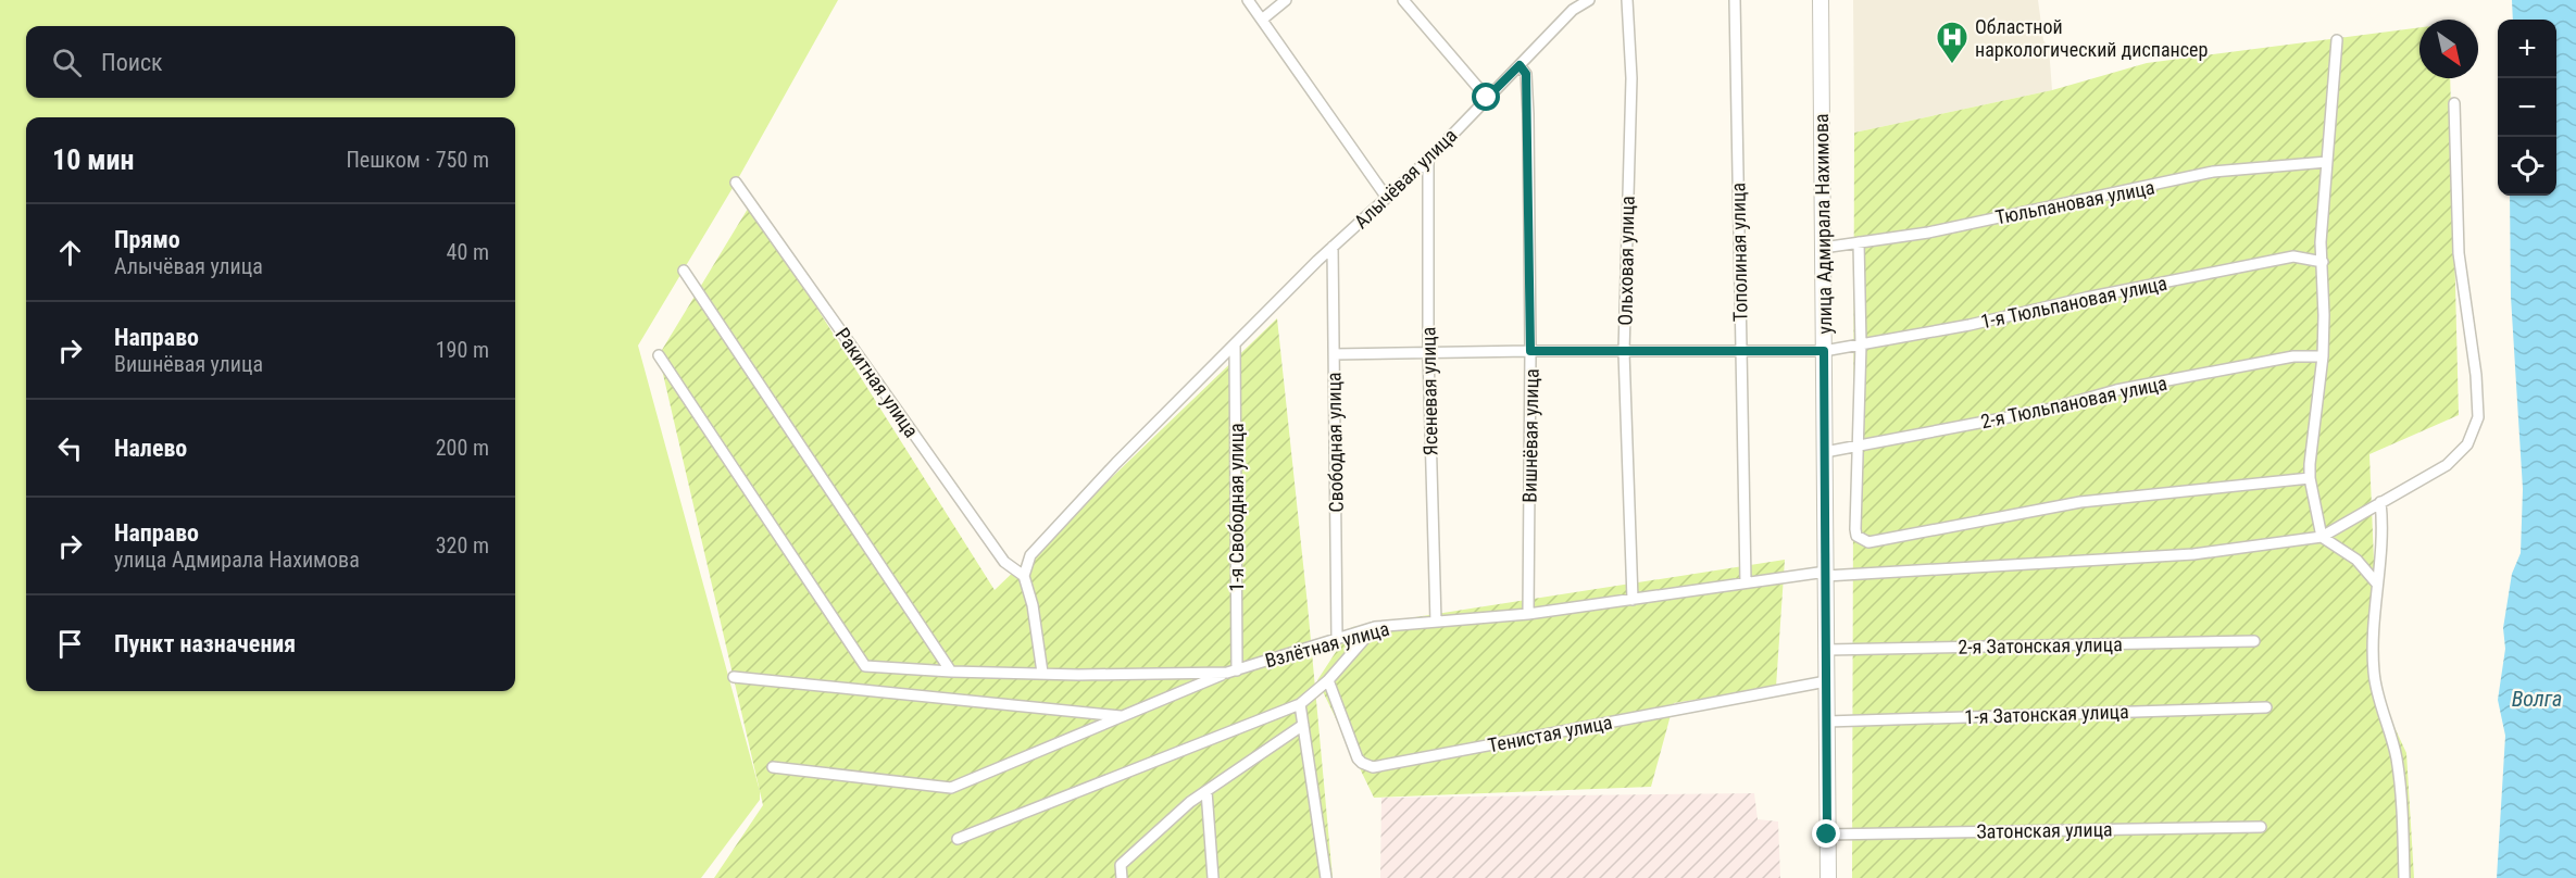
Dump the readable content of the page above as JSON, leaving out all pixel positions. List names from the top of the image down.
{
  "streets": {
    "main road": ["улица Адмирала Нахимова"],
    "street": [
      "Алычёвая улица",
      "Тюльпановая улица",
      "Тополиная улица",
      "Ольховая улица",
      "1-я Тюльпановая улица",
      "Ракитная улица",
      "Ясеневая улица",
      "2-я Тюльпановая улица",
      "Вишнёвая улица",
      "Свободная улица",
      "1-я Свободная улица",
      "Взлётная улица",
      "2-я Затонская улица",
      "1-я Затонская улица",
      "Тенистая улица",
      "Затонская улица"
    ]
  },
  "crossings": [
    ["Алычёвая улица", "Ракитная улица"],
    ["Алычёвая улица", "Ясеневая улица"],
    ["Алычёвая улица", "Вишнёвая улица"],
    ["Алычёвая улица", "Свободная улица"],
    ["Алычёвая улица", "1-я Свободная улица"],
    ["Тюльпановая улица", "улица Адмирала Нахимова"],
    ["улица Адмирала Нахимова", "1-я Тюльпановая улица"],
    ["улица Адмирала Нахимова", "2-я Тюльпановая улица"],
    ["улица Адмирала Нахимова", "Взлётная улица"],
    ["улица Адмирала Нахимова", "2-я Затонская улица"],
    ["улица Адмирала Нахимова", "1-я Затонская улица"],
    ["улица Адмирала Нахимова", "Тенистая улица"],
    ["улица Адмирала Нахимова", "Затонская улица"],
    ["Тополиная улица", "1-я Тюльпановая улица"],
    ["Тополиная улица", "Взлётная улица"],
    ["Ольховая улица", "1-я Тюльпановая улица"],
    ["Ольховая улица", "Взлётная улица"],
    ["1-я Тюльпановая улица", "Ясеневая улица"],
    ["1-я Тюльпановая улица", "Вишнёвая улица"],
    ["1-я Тюльпановая улица", "Свободная улица"],
    ["Ясеневая улица", "Взлётная улица"],
    ["Вишнёвая улица", "Взлётная улица"],
    ["Свободная улица", "Взлётная улица"],
    ["1-я Свободная улица", "Взлётная улица"]
  ],
  "water": ["Волга"],
  "places": {
    "hospital": ["Областной наркологический диспансер"]
  },
  "north": "bottom right",
  "page": {
    "map_buttons": ["+", "−"],
    "search": "Поиск",
    "heading": ["10 мин", "Пешком · 750 m"],
    "list": [
      ["Прямо", "Алычёвая улица", "40 m"],
      ["Направо", "Вишнёвая улица", "190 m"],
      ["Налево", "200 m"],
      ["Направо", "улица Адмирала Нахимова", "320 m"],
      "Пункт назначения"
    ]
  }
}
